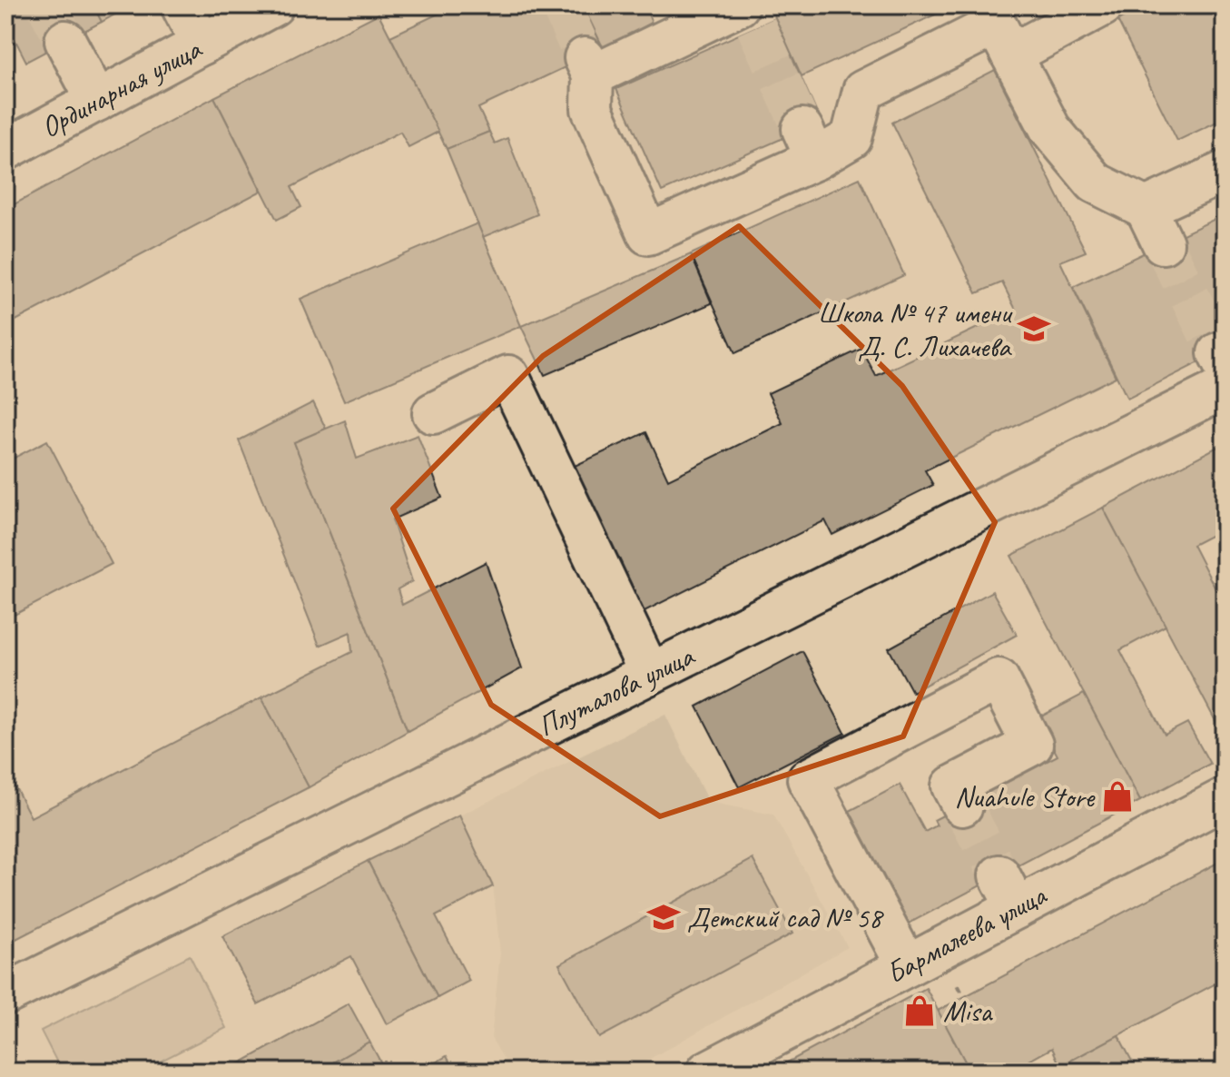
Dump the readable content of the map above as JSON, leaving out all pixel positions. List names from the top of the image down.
{
  "streets": {
    "street": ["Ординарная улица", "Плуталова улица", "Бармалеева улица"]
  },
  "places": {
    "school or university": ["Школа № 47 имени Д. С. Лихачева", "Детский сад № 58"],
    "shop": ["Nuahule Store", "Misa"]
  }
}
